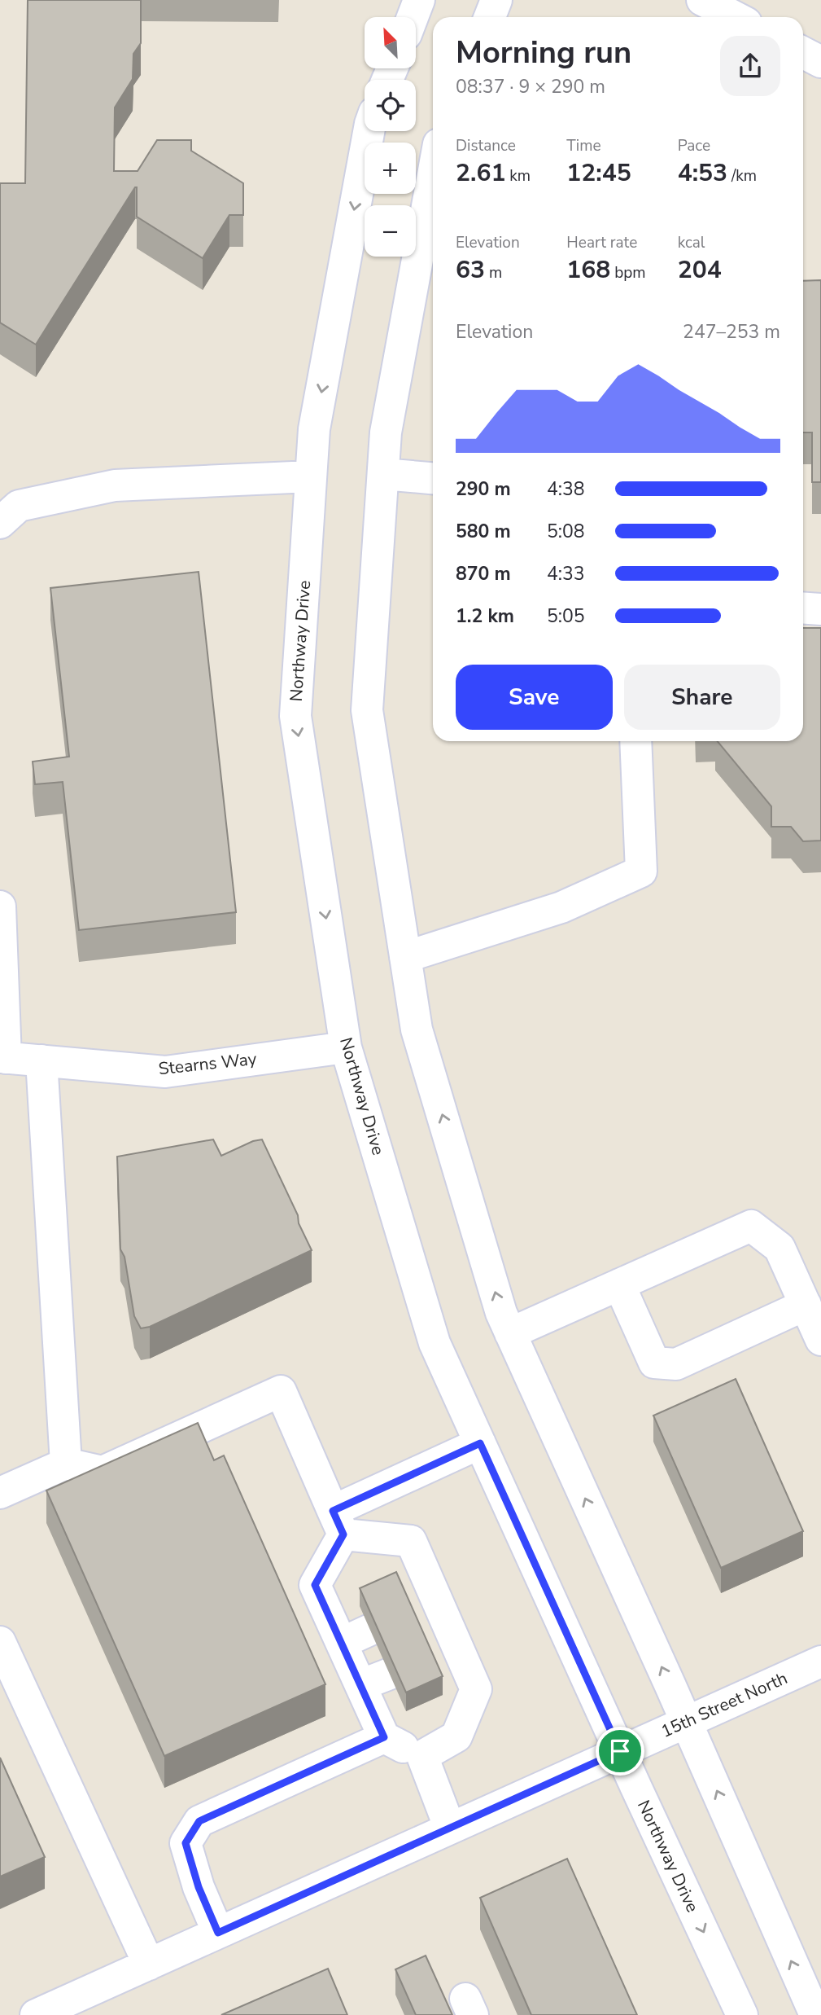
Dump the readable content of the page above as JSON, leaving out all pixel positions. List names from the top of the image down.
{
  "streets": {
    "street": ["Northway Drive", "Stearns Way", "15th Street North"]
  },
  "crossings": [
    ["Northway Drive", "Stearns Way"],
    ["Northway Drive", "15th Street North"]
  ],
  "north": "top left",
  "page": {
    "map_buttons": ["+", "−"],
    "heading": ["Morning run", "08:37 · 9 × 290 m"],
    "stats": [
      ["Distance", "2.61 km"],
      ["Time", "12:45"],
      ["Pace", "4:53 /km"],
      ["Elevation", "63 m"],
      ["Heart rate", "168 bpm"],
      ["kcal", "204"]
    ],
    "chart": ["Elevation", "247–253 m"],
    "list": [
      {
        "name": "290 m",
        "note": "4:38"
      },
      {
        "name": "580 m",
        "note": "5:08"
      },
      {
        "name": "870 m",
        "note": "4:33"
      },
      {
        "name": "1.2 km",
        "note": "5:05"
      }
    ],
    "buttons": ["Save", "Share"]
  }
}
